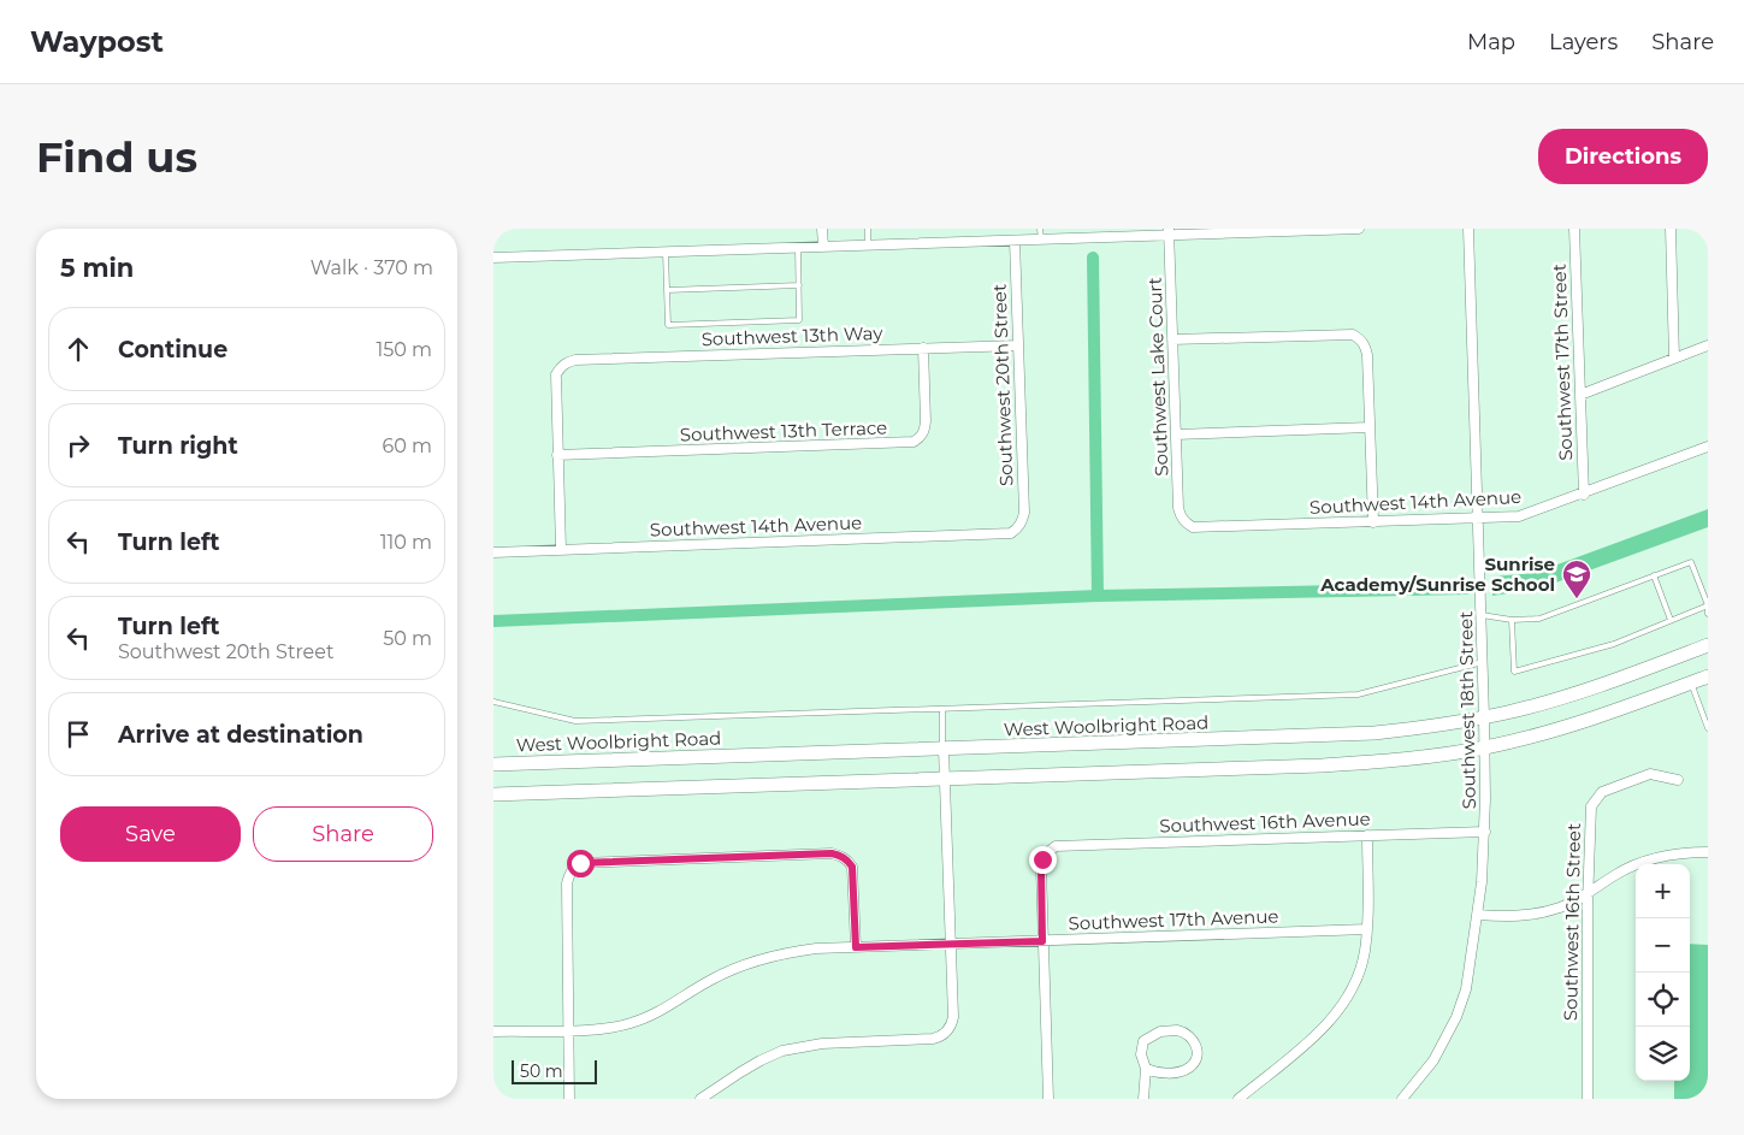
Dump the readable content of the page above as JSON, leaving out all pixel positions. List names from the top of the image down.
{
  "streets": {
    "main road": ["West Woolbright Road"],
    "street": [
      "Southwest 13th Way",
      "Southwest 17th Street",
      "Southwest Lake Court",
      "Southwest 20th Street",
      "Southwest 13th Terrace",
      "Southwest 14th Avenue",
      "Southwest 18th Street",
      "Southwest 16th Avenue",
      "Southwest 17th Avenue",
      "Southwest 16th Street"
    ]
  },
  "crossings": [
    ["Southwest 13th Way", "Southwest 20th Street"],
    ["Southwest 13th Way", "Southwest 13th Terrace"],
    ["Southwest 17th Street", "Southwest 14th Avenue"],
    ["Southwest Lake Court", "Southwest 14th Avenue"],
    ["Southwest 20th Street", "Southwest 14th Avenue"],
    ["Southwest 14th Avenue", "Southwest 18th Street"],
    ["Southwest 18th Street", "West Woolbright Road"],
    ["Southwest 18th Street", "Southwest 16th Avenue"],
    ["Southwest 16th Avenue", "Southwest 17th Avenue"]
  ],
  "places": {
    "school or university": ["Sunrise Academy/Sunrise School"]
  },
  "scale_bar": "50 m",
  "page": {
    "header": "Waypost",
    "nav": ["Map", "Layers", "Share"],
    "buttons": [
      "Directions",
      ["Save", "Share"]
    ],
    "title": "Find us",
    "heading": ["5 min", "Walk · 370 m"],
    "list": [
      ["Continue", "150 m"],
      ["Turn right", "60 m"],
      ["Turn left", "110 m"],
      ["Turn left", "Southwest 20th Street", "50 m"],
      "Arrive at destination"
    ],
    "map_buttons": ["+", "−"],
    "scale": "50 m"
  }
}
